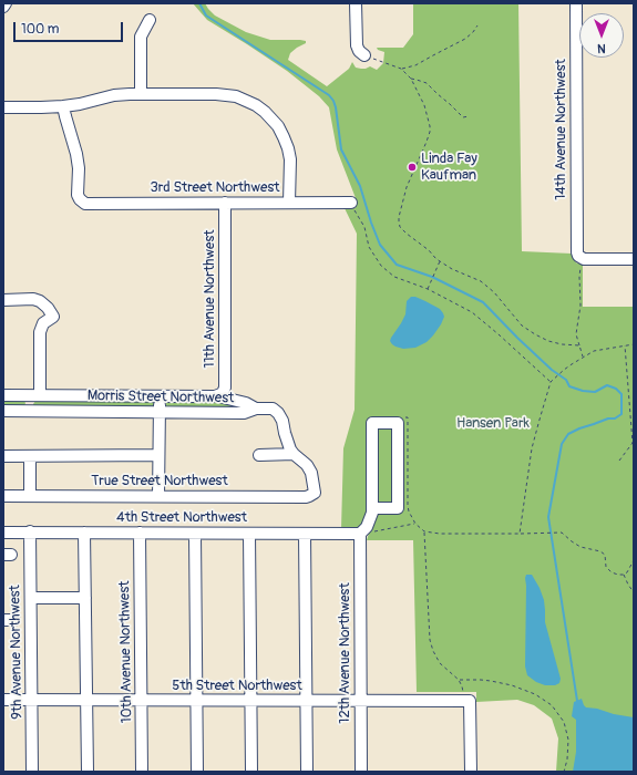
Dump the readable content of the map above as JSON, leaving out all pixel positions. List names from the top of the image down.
{
  "streets": {
    "street": [
      "14th Avenue Northwest",
      "3rd Street Northwest",
      "11th Avenue Northwest",
      "Morris Street Northwest",
      "True Street Northwest",
      "4th Street Northwest",
      "9th Avenue Northwest",
      "10th Avenue Northwest",
      "12th Avenue Northwest",
      "5th Street Northwest"
    ]
  },
  "crossings": [
    ["3rd Street Northwest", "11th Avenue Northwest"],
    ["Morris Street Northwest", "True Street Northwest"],
    ["4th Street Northwest", "9th Avenue Northwest"],
    ["4th Street Northwest", "10th Avenue Northwest"],
    ["4th Street Northwest", "12th Avenue Northwest"],
    ["9th Avenue Northwest", "5th Street Northwest"],
    ["10th Avenue Northwest", "5th Street Northwest"],
    ["12th Avenue Northwest", "5th Street Northwest"]
  ],
  "parks": ["Hansen Park"],
  "places": ["Linda Fay Kaufman"],
  "scale_bar": "100 m",
  "north": "bottom"
}
